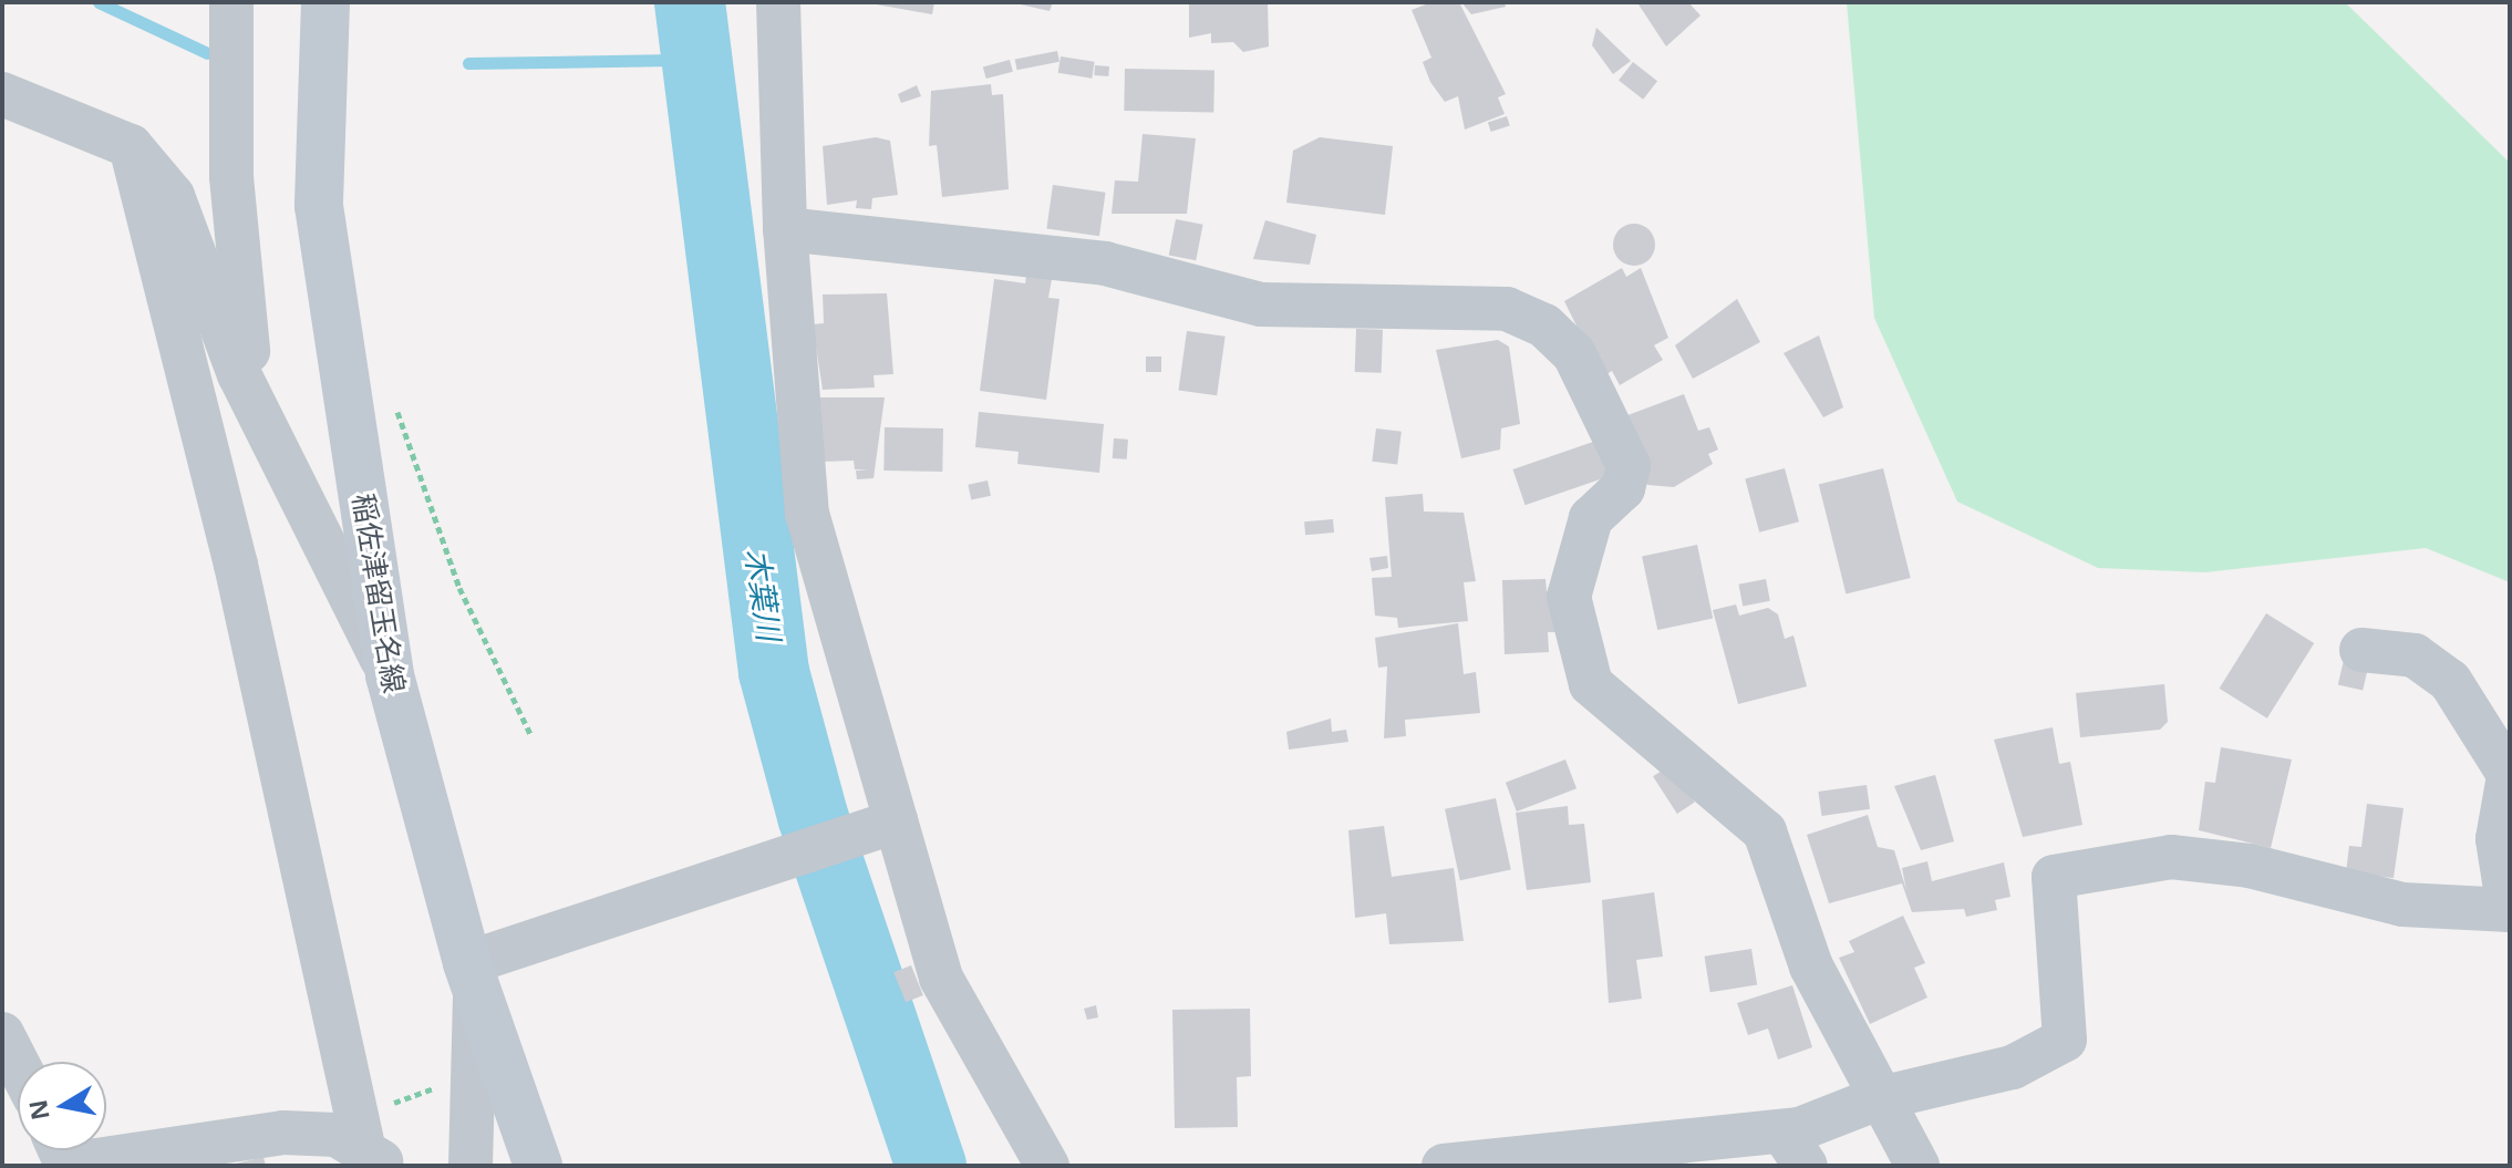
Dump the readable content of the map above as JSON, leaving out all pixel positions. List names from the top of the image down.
{
  "streets": {
    "main road": ["稲佐津留玉名線"]
  },
  "water": ["木葉川"],
  "north": "left"
}
